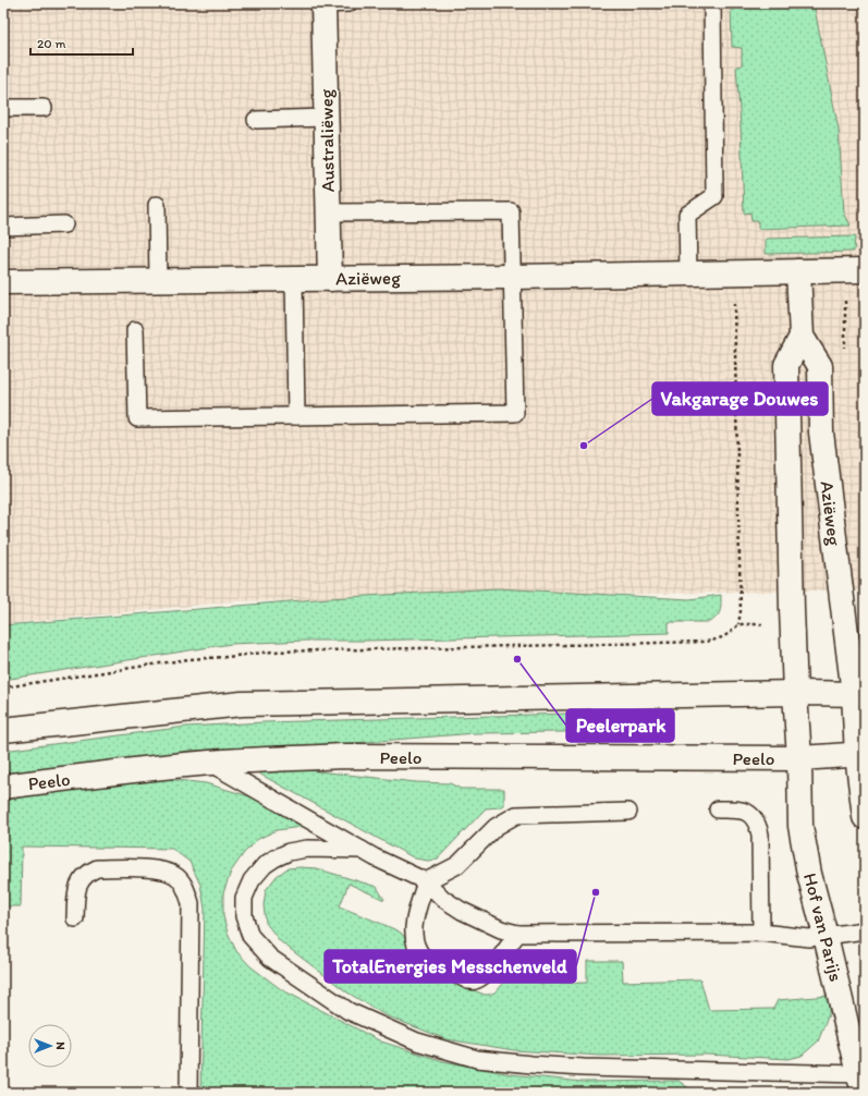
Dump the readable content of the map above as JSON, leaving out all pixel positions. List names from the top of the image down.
{
  "streets": {
    "street": [
      "Australiëweg",
      "Aziëweg",
      "Peelo",
      "Hof van Parijs"
    ]
  },
  "crossings": [
    ["Australiëweg", "Aziëweg"],
    ["Aziëweg", "Peelo"],
    ["Peelo", "Hof van Parijs"]
  ],
  "places": ["Vakgarage Douwes", "Peelerpark", "TotalEnergies Messchenveld"],
  "scale_bar": "20 m",
  "north": "right"
}
